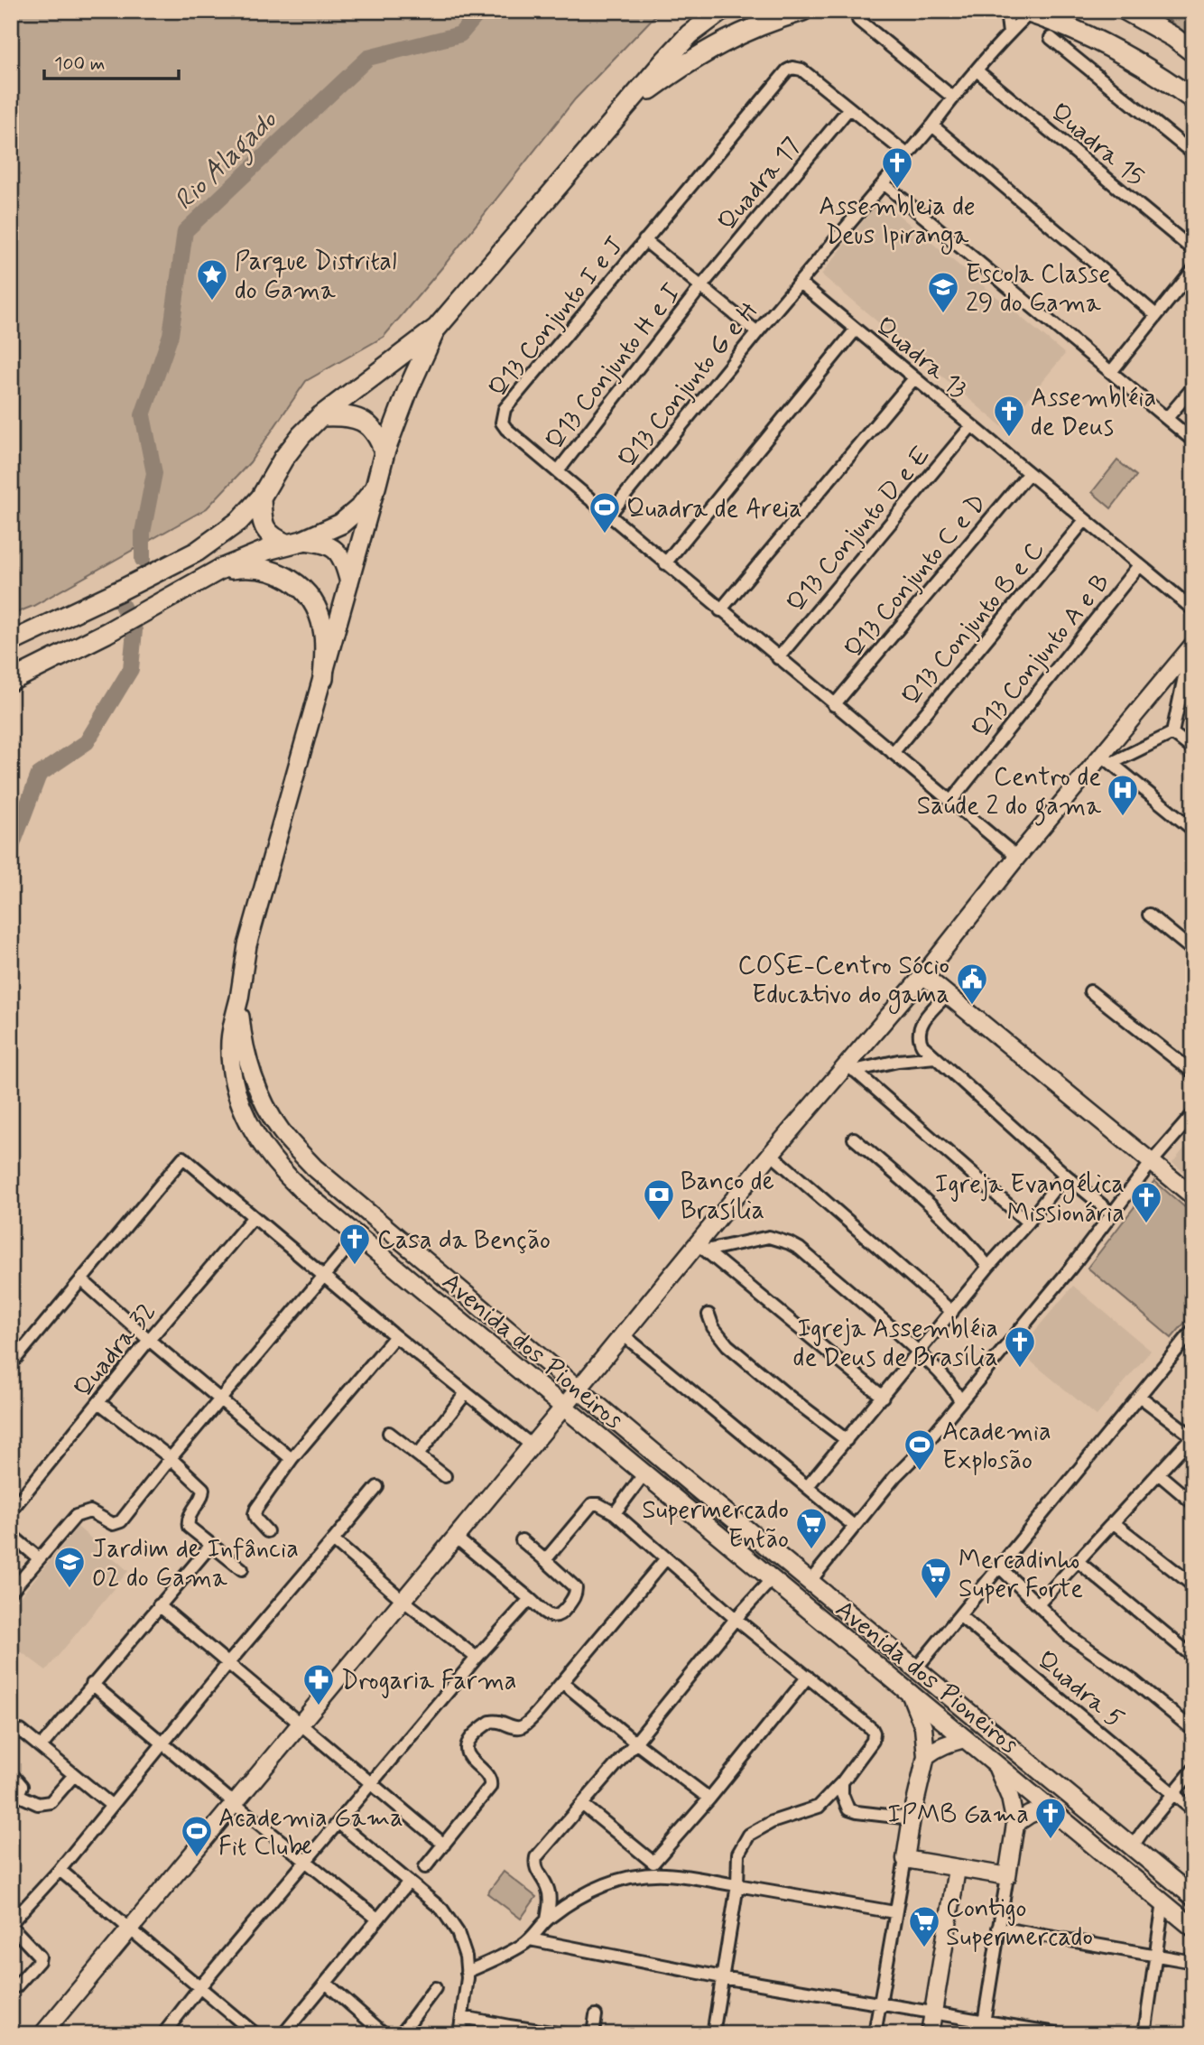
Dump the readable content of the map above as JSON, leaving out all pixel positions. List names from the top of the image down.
{
  "streets": {
    "main road": ["Avenida dos Pioneiros"],
    "street": [
      "Quadra 15",
      "Quadra 17",
      "Q13 Conjunto I e J",
      "Quadra 13",
      "Q13 Conjunto H e I",
      "Q13 Conjunto G e H",
      "Q13 Conjunto D e E",
      "Q13 Conjunto C e D",
      "Q13 Conjunto B e C",
      "Q13 Conjunto A e B",
      "Quadra 32",
      "Quadra 5"
    ]
  },
  "crossings": [
    ["Quadra 15", "Q13 Conjunto G e H"],
    ["Quadra 17", "Q13 Conjunto I e J"],
    ["Quadra 17", "Q13 Conjunto H e I"],
    ["Q13 Conjunto I e J", "Q13 Conjunto H e I"],
    ["Q13 Conjunto I e J", "Q13 Conjunto G e H"],
    ["Q13 Conjunto I e J", "Q13 Conjunto D e E"],
    ["Q13 Conjunto I e J", "Q13 Conjunto C e D"],
    ["Q13 Conjunto I e J", "Q13 Conjunto B e C"],
    ["Q13 Conjunto I e J", "Q13 Conjunto A e B"],
    ["Quadra 13", "Q13 Conjunto G e H"],
    ["Quadra 13", "Q13 Conjunto D e E"],
    ["Quadra 13", "Q13 Conjunto C e D"],
    ["Quadra 13", "Q13 Conjunto B e C"],
    ["Quadra 13", "Q13 Conjunto A e B"]
  ],
  "water": ["Rio Alagado"],
  "places": {
    "church": [
      "Assembleia de Deus Ipiranga",
      "Assembléia de Deus",
      "Igreja Evangélica Missionária",
      "Casa da Benção",
      "Igreja Assembléia de Deus de Brasília",
      "IPMB Gama"
    ],
    "place": ["Parque Distrital do Gama"],
    "school or university": ["Escola Classe 29 do Gama", "Jardim de Infância 02 do Gama"],
    "sports": ["Quadra de Areia", "Academia Explosão", "Academia Gama Fit Clube"],
    "hospital": ["Centro de Saúde 2 do gama"],
    "public building": ["COSE-Centro Sócio Educativo do gama"],
    "bank": ["Banco de Brasília"],
    "supermarket": ["Supermercado Então", "Mercadinho Super Forte", "Contigo Supermercado"],
    "pharmacy": ["Drogaria Farma"]
  },
  "scale_bar": "100 m"
}
